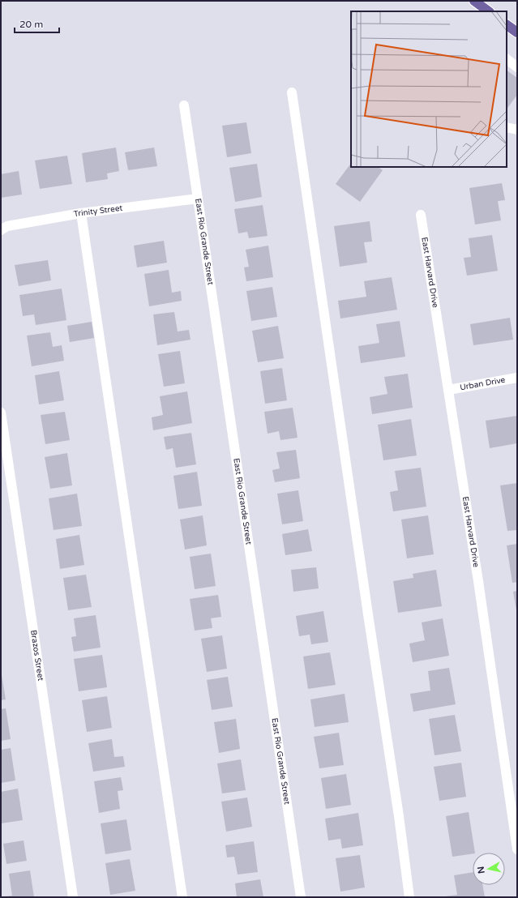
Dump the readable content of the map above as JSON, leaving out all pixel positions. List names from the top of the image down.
{
  "streets": {
    "street": [
      "Trinity Street",
      "East Rio Grande Street",
      "East Harvard Drive",
      "Urban Drive",
      "Brazos Street"
    ]
  },
  "crossings": [
    ["Trinity Street", "East Rio Grande Street"],
    ["East Harvard Drive", "Urban Drive"]
  ],
  "scale_bar": "20 m",
  "north": "left"
}
